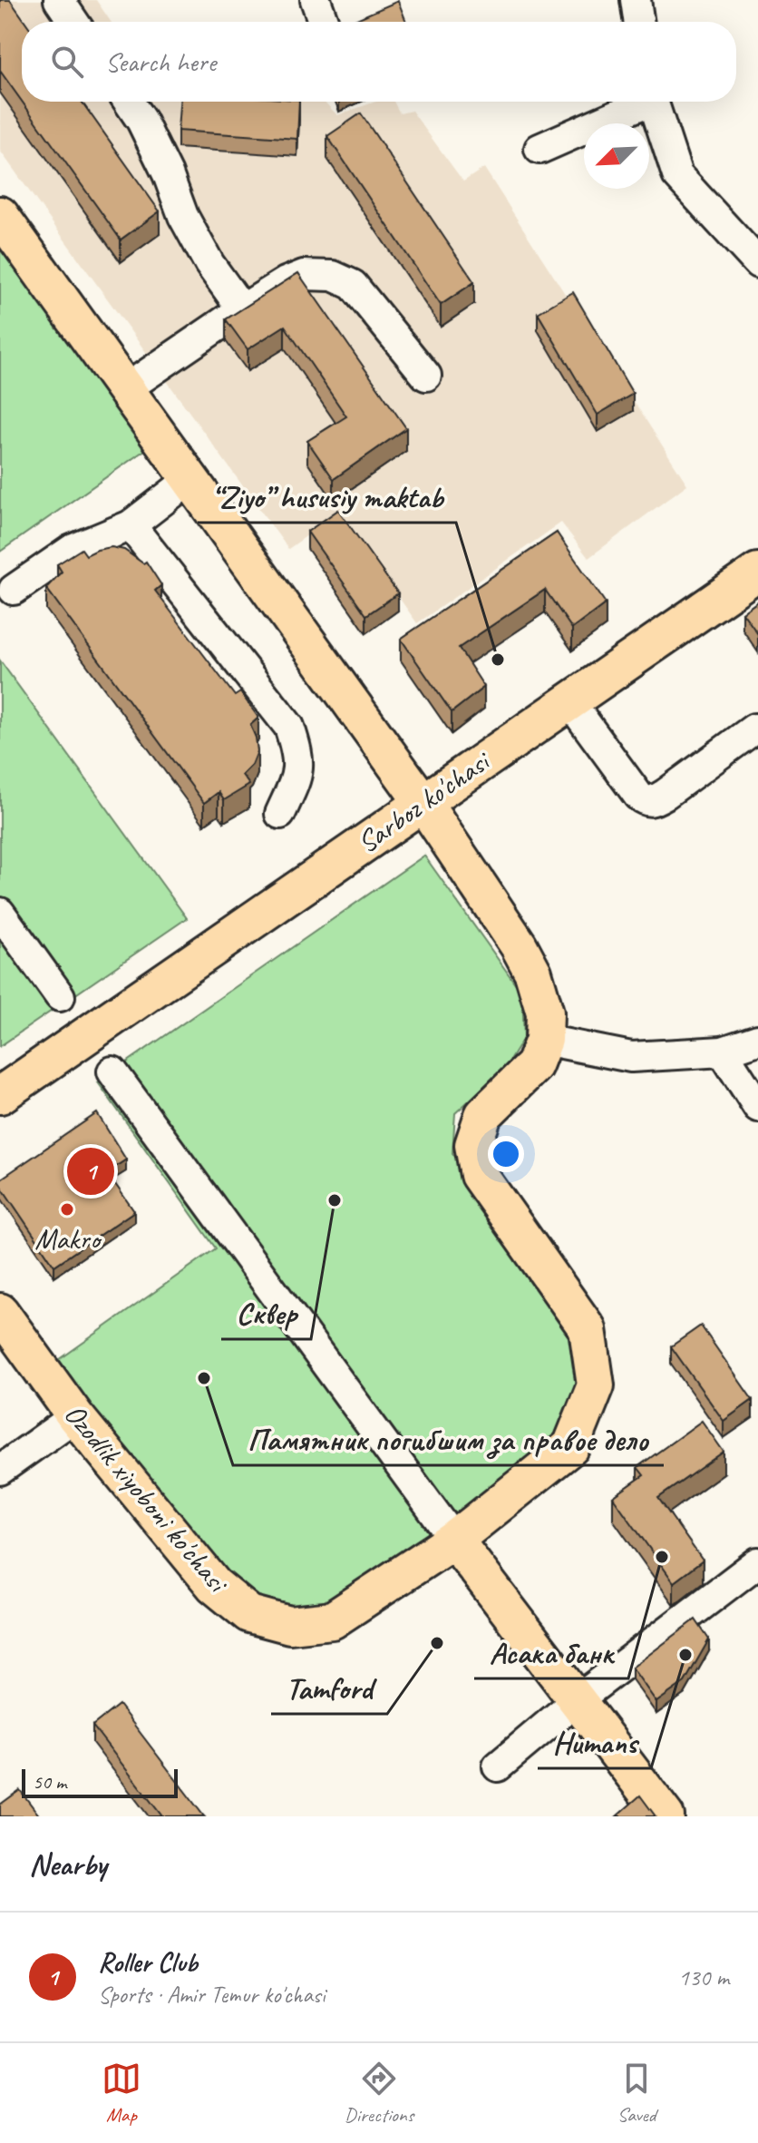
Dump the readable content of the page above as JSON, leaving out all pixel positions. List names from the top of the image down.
{
  "streets": {
    "main road": ["Sarboz ko'chasi", "Ozodlik xiyoboni ko'chasi"]
  },
  "crossings": [
    ["Sarboz ko'chasi", "Ozodlik xiyoboni ko'chasi"]
  ],
  "places": [
    "“Ziyo” hususiy maktab",
    "Сквер",
    "Makro",
    "Памятник погибшим за правое дело",
    "Асака банк",
    "Tamford",
    "Humans"
  ],
  "scale_bar": "50 m",
  "north": "bottom left",
  "page": {
    "search": "Search here",
    "pins": "1",
    "scale": "50 m",
    "heading": "Nearby",
    "list": [
      {
        "mark": "1",
        "name": "Roller Club",
        "note": "Sports · Amir Temur ko'chasi",
        "value": "130 m"
      }
    ],
    "nav": ["Map", "Directions", "Saved"]
  }
}
